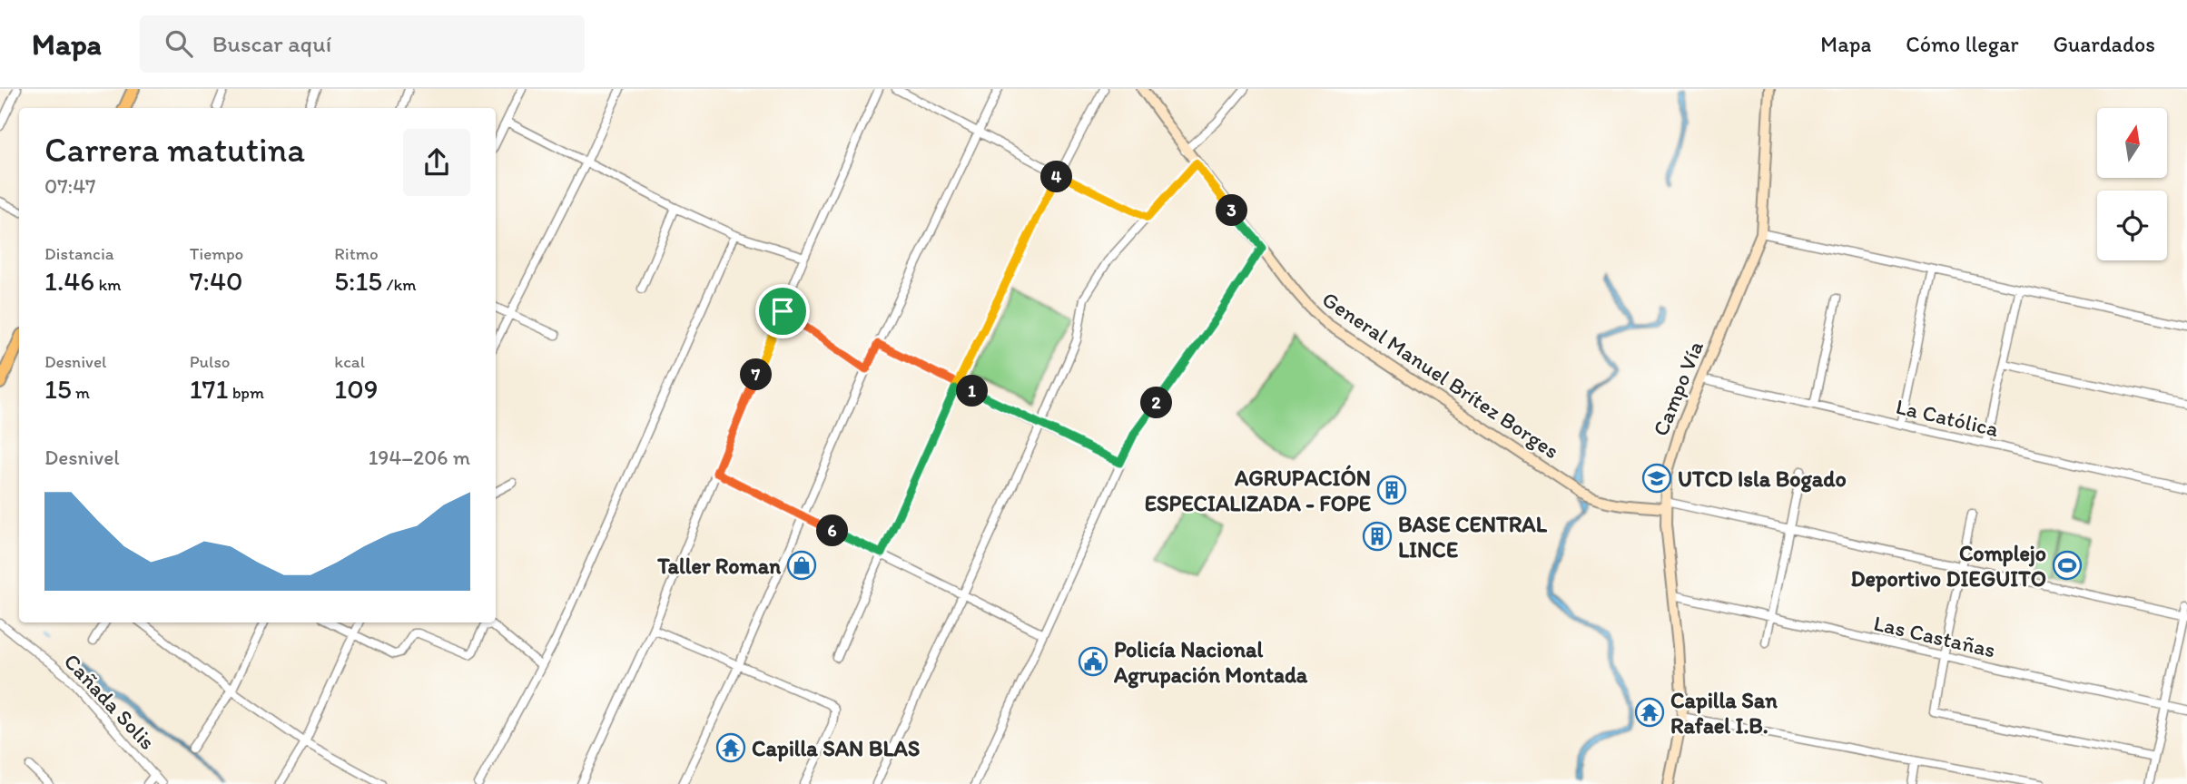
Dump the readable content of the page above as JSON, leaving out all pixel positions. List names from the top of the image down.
{
  "streets": {
    "street": [
      "General Manuel Brítez Borges",
      "Campo Vía",
      "La Católica",
      "Las Castañas",
      "Cañada Solis"
    ]
  },
  "crossings": [
    ["General Manuel Brítez Borges", "Campo Vía"],
    ["Campo Vía", "La Católica"],
    ["Campo Vía", "Las Castañas"]
  ],
  "places": {
    "school or university": ["UTCD Isla Bogado"],
    "building": ["AGRUPACIÓN ESPECIALIZADA - FOPE", "BASE CENTRAL LINCE"],
    "shop": ["Taller Roman"],
    "sports": ["Complejo Deportivo DIEGUITO"],
    "public building": ["Policía Nacional Agrupación Montada"],
    "temple": ["Capilla San Rafael I.B.", "Capilla SAN BLAS"]
  },
  "north": "top",
  "page": {
    "header": "Mapa",
    "search": "Buscar aquí",
    "nav": ["Mapa", "Cómo llegar", "Guardados"],
    "heading": ["Carrera matutina", "07:47"],
    "pins": [
      "4",
      "3",
      "7",
      "1",
      "2",
      "6"
    ],
    "stats": [
      ["Distancia", "1.46 km"],
      ["Tiempo", "7:40"],
      ["Ritmo", "5:15 /km"],
      ["Desnivel", "15 m"],
      ["Pulso", "171 bpm"],
      ["kcal", "109"]
    ],
    "chart": ["Desnivel", "194–206 m"]
  }
}
